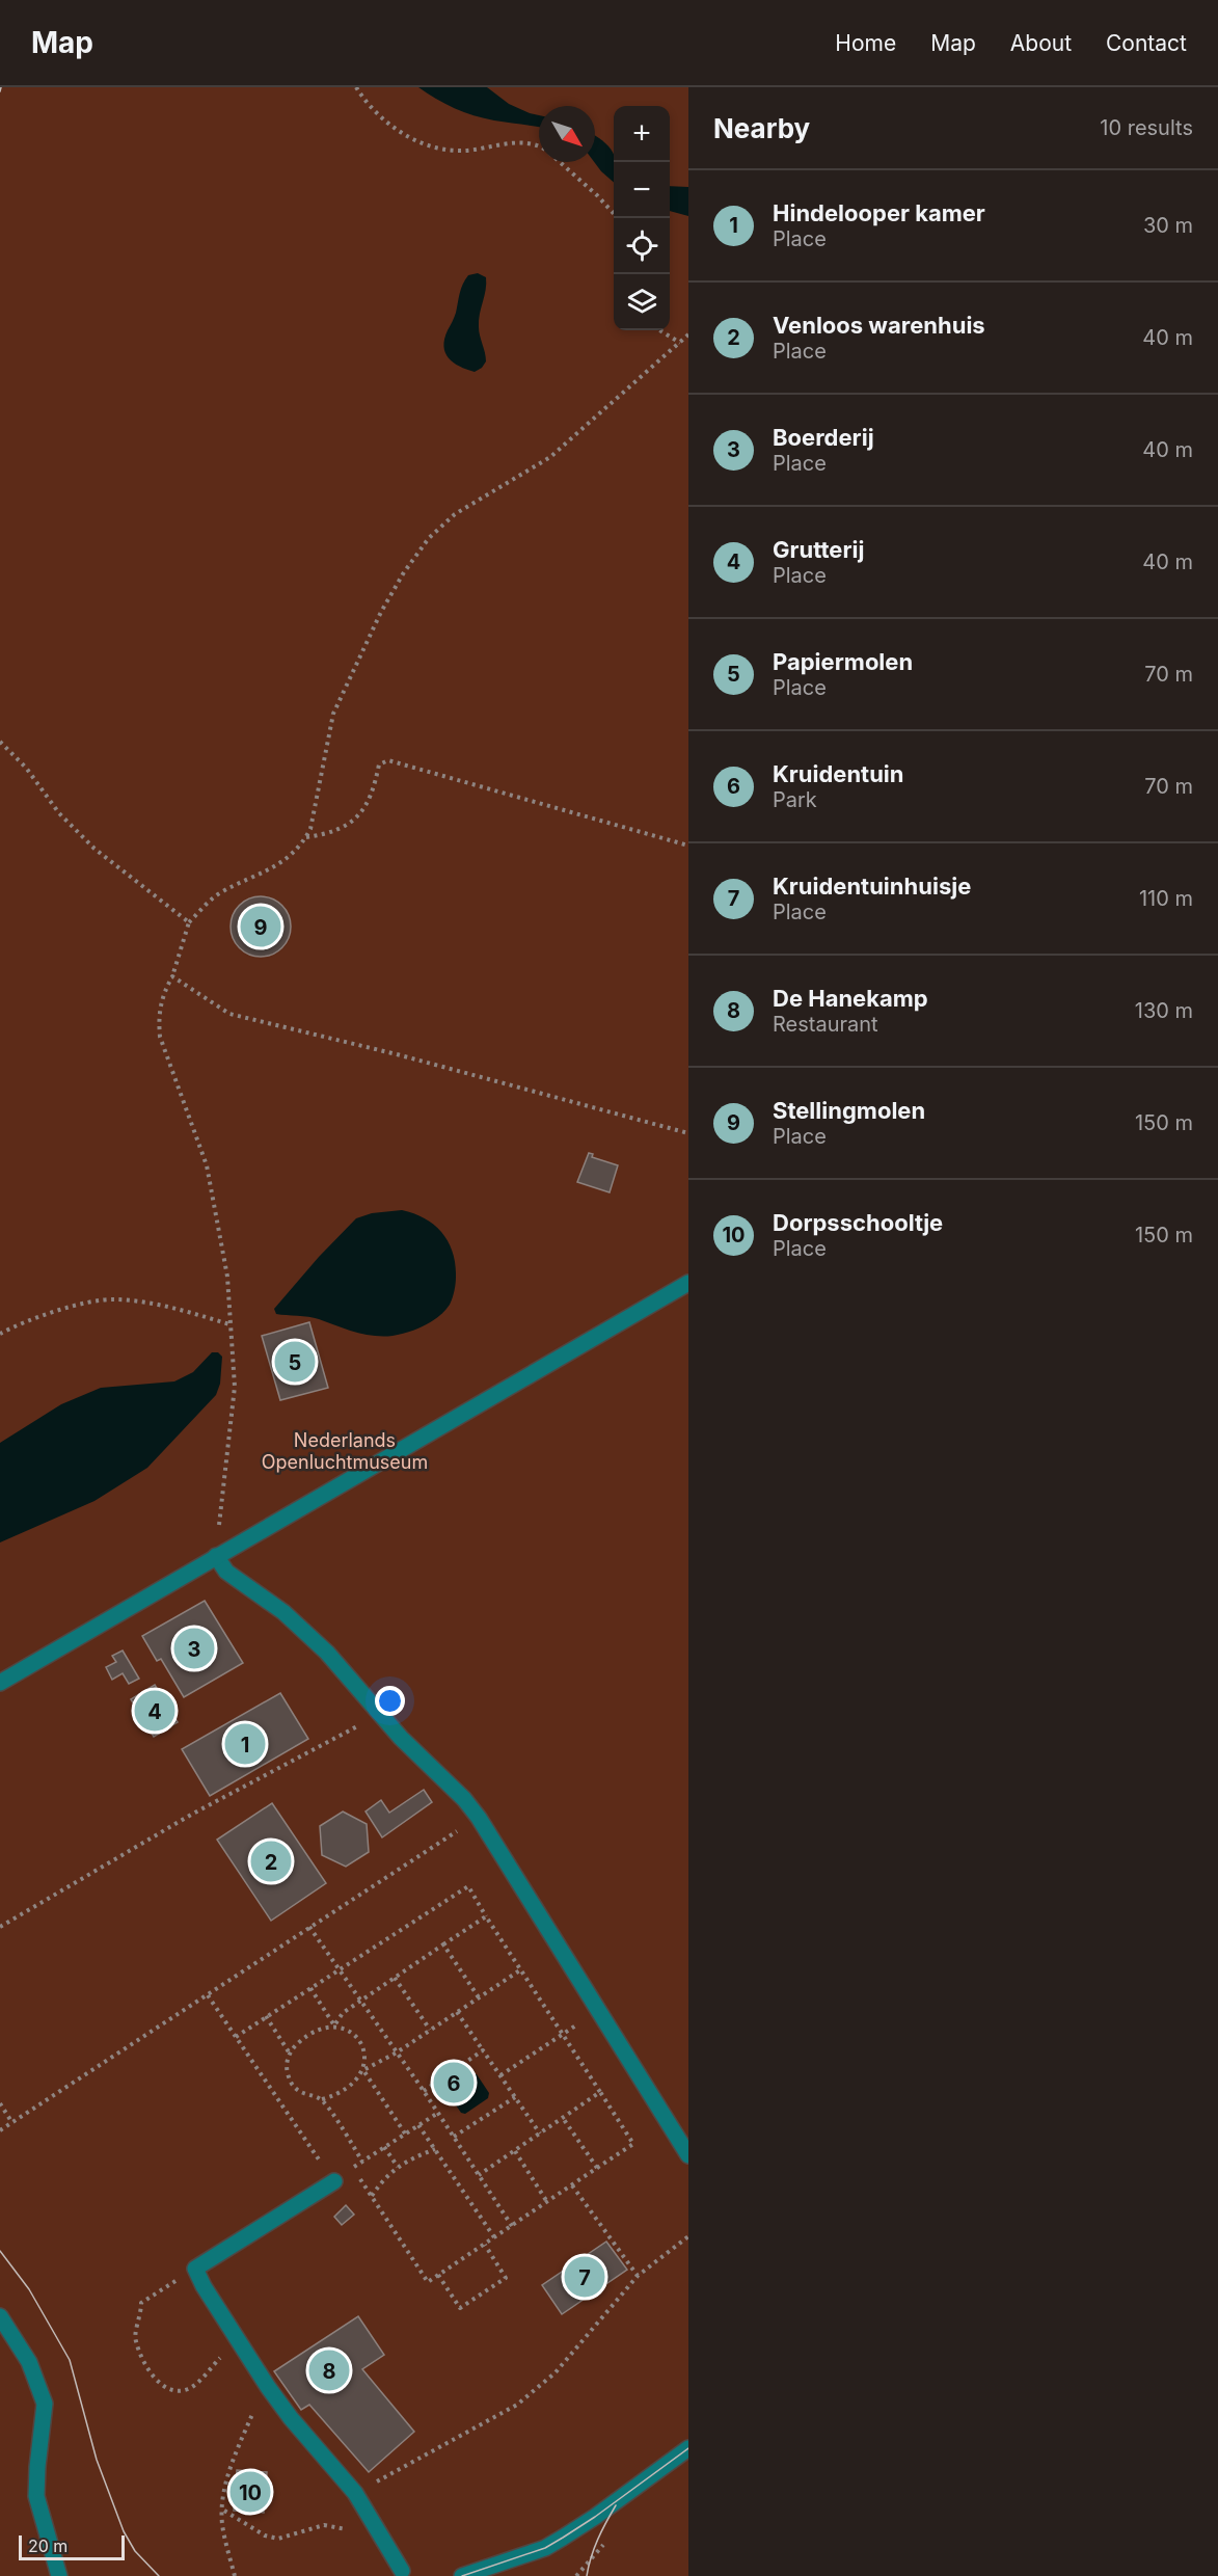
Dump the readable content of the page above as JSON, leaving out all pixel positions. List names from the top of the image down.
{
  "parks": ["Nederlands Openluchtmuseum"],
  "scale_bar": "20 m",
  "north": "bottom right",
  "page": {
    "header": "Map",
    "nav": [
      "Home",
      "Map",
      "About",
      "Contact"
    ],
    "heading": ["Nearby", "10 results"],
    "map_buttons": ["+", "−"],
    "list": [
      {
        "mark": "1",
        "name": "Hindelooper kamer",
        "note": "Place",
        "value": "30 m"
      },
      {
        "mark": "2",
        "name": "Venloos warenhuis",
        "note": "Place",
        "value": "40 m"
      },
      {
        "mark": "3",
        "name": "Boerderij",
        "note": "Place",
        "value": "40 m"
      },
      {
        "mark": "4",
        "name": "Grutterij",
        "note": "Place",
        "value": "40 m"
      },
      {
        "mark": "5",
        "name": "Papiermolen",
        "note": "Place",
        "value": "70 m"
      },
      {
        "mark": "6",
        "name": "Kruidentuin",
        "note": "Park",
        "value": "70 m"
      },
      {
        "mark": "7",
        "name": "Kruidentuinhuisje",
        "note": "Place",
        "value": "110 m"
      },
      {
        "mark": "8",
        "name": "De Hanekamp",
        "note": "Restaurant",
        "value": "130 m"
      },
      {
        "mark": "9",
        "name": "Stellingmolen",
        "note": "Place",
        "value": "150 m"
      },
      {
        "mark": "10",
        "name": "Dorpsschooltje",
        "note": "Place",
        "value": "150 m"
      }
    ],
    "pins": [
      "9",
      "5",
      "3",
      "4",
      "1",
      "2",
      "6",
      "7",
      "8",
      "10"
    ],
    "scale": "20 m"
  }
}
